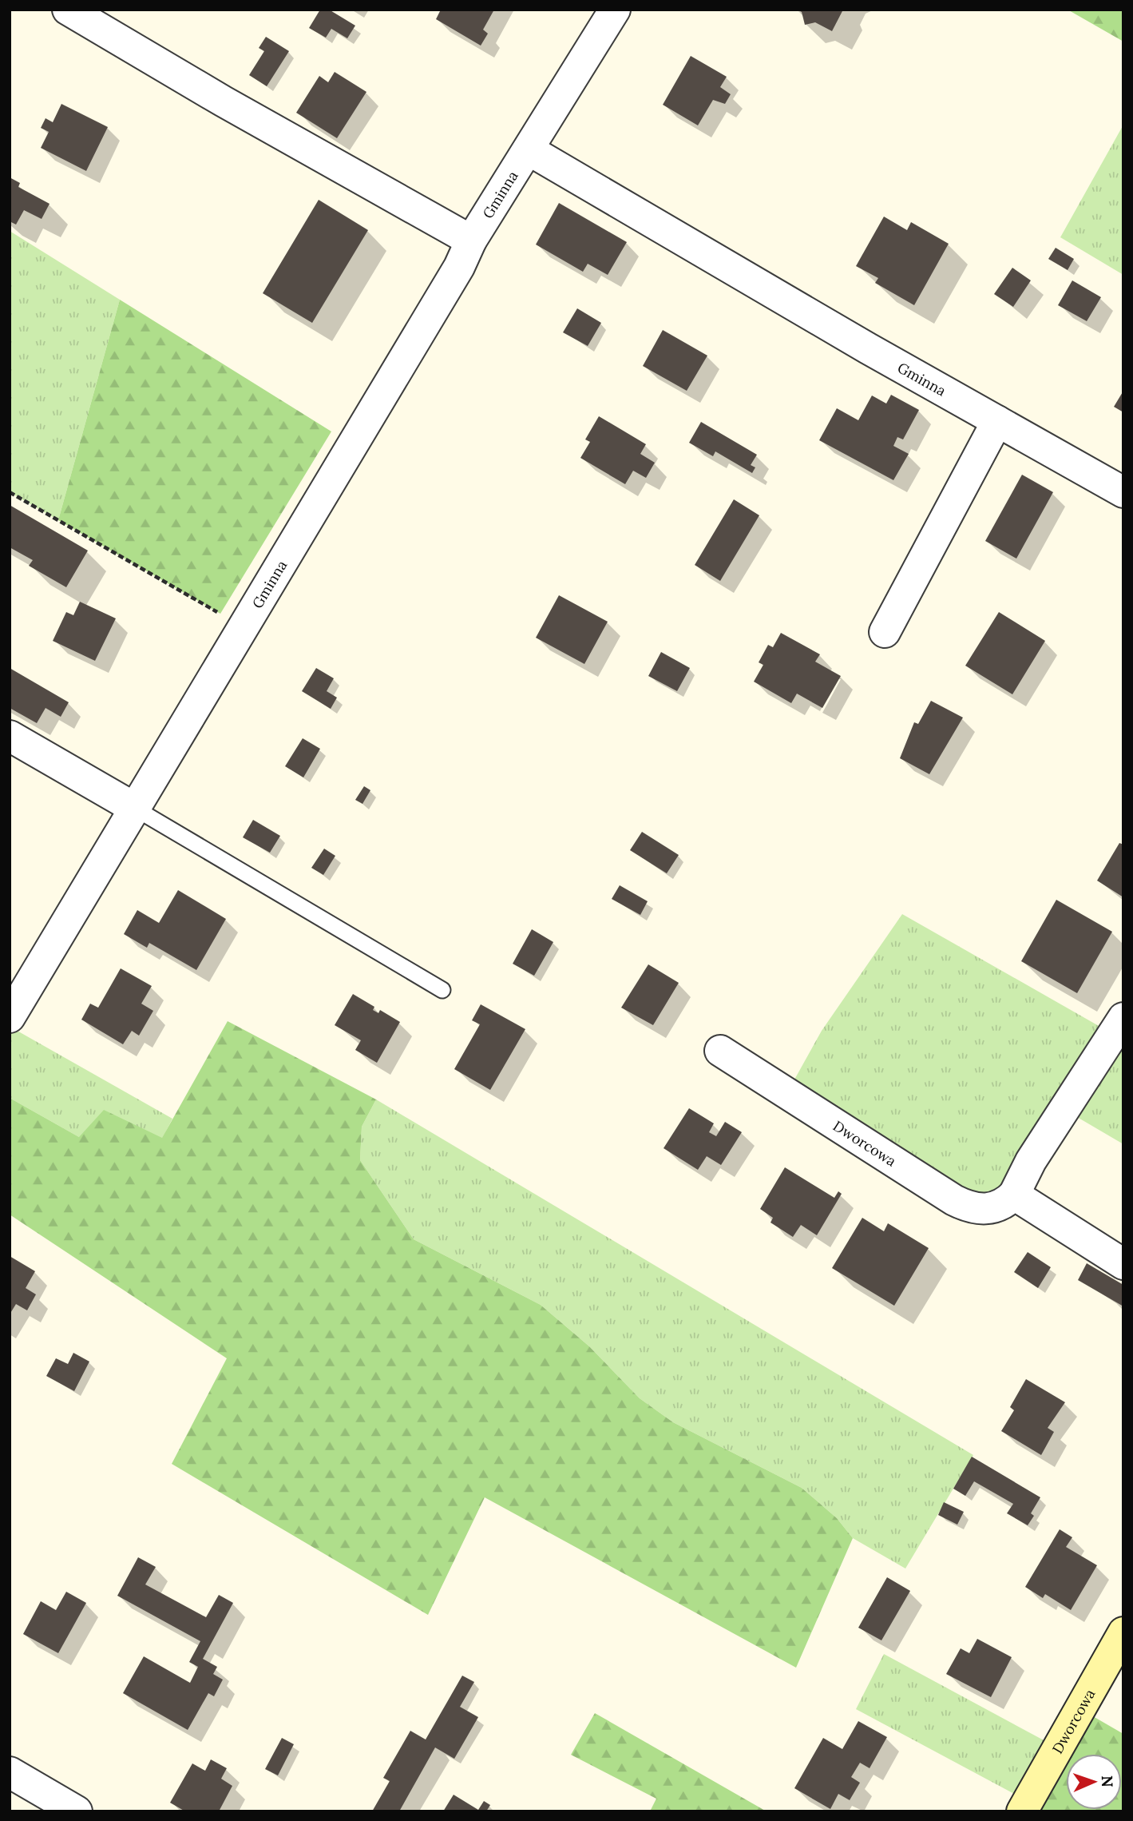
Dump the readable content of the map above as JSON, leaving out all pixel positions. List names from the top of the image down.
{
  "streets": {
    "street": ["Gminna", "Dworcowa"]
  },
  "north": "right"
}
